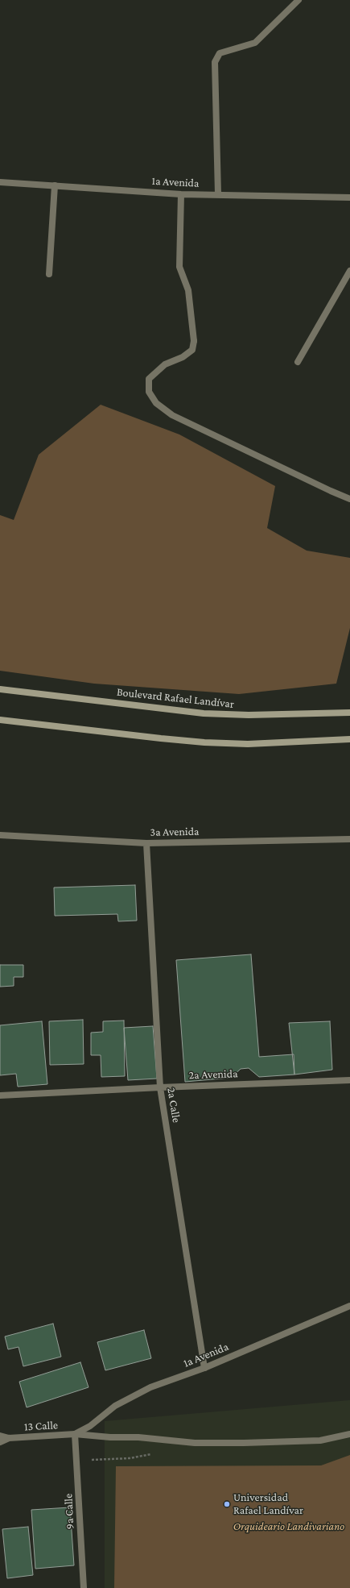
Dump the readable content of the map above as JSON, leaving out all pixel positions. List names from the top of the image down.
{
  "streets": {
    "main road": ["Boulevard Rafael Landívar"],
    "street": [
      "1a Avenida",
      "3a Avenida",
      "2a Avenida",
      "2a Calle",
      "13 Calle",
      "9a Calle"
    ]
  },
  "crossings": [
    ["1a Avenida", "2a Calle"],
    ["1a Avenida", "13 Calle"],
    ["1a Avenida", "9a Calle"],
    ["3a Avenida", "2a Calle"],
    ["2a Avenida", "2a Calle"],
    ["13 Calle", "9a Calle"]
  ],
  "parks": ["Orquideario Landivariano"],
  "places": ["Universidad Rafael Landívar"]
}
